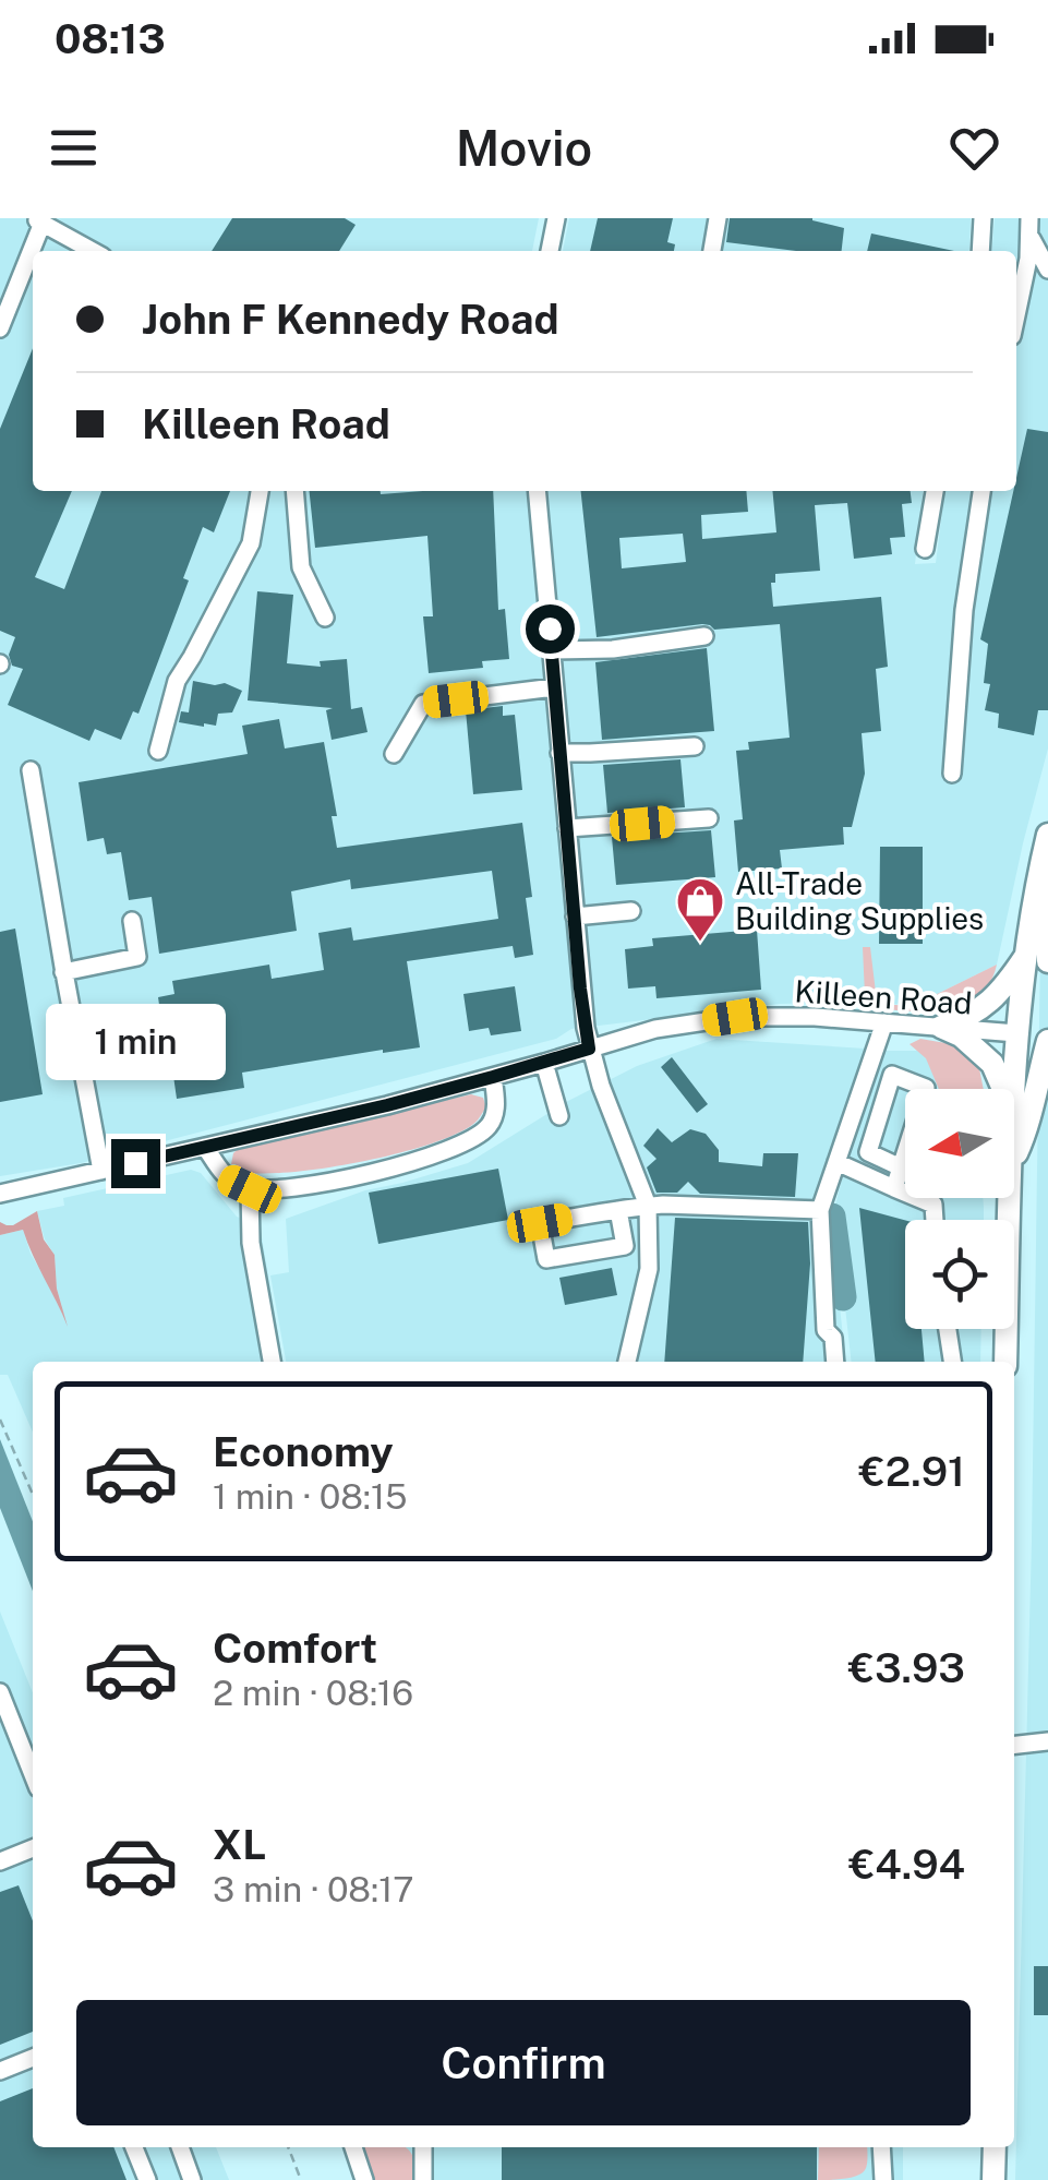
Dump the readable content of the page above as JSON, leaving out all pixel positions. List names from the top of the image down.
{
  "streets": {
    "street": ["Killeen Road"]
  },
  "places": {
    "shop": ["All-Trade Building Supplies"]
  },
  "north": "left",
  "page": {
    "status": "08:13",
    "header": "Movio",
    "banner": ["John F Kennedy Road", "Killeen Road"],
    "bubble": "1 min",
    "list": [
      {
        "name": "Economy",
        "note": "1 min · 08:15",
        "value": "€2.91"
      },
      {
        "name": "Comfort",
        "note": "2 min · 08:16",
        "value": "€3.93"
      },
      {
        "name": "XL",
        "note": "3 min · 08:17",
        "value": "€4.94"
      }
    ],
    "buttons": "Confirm"
  }
}
